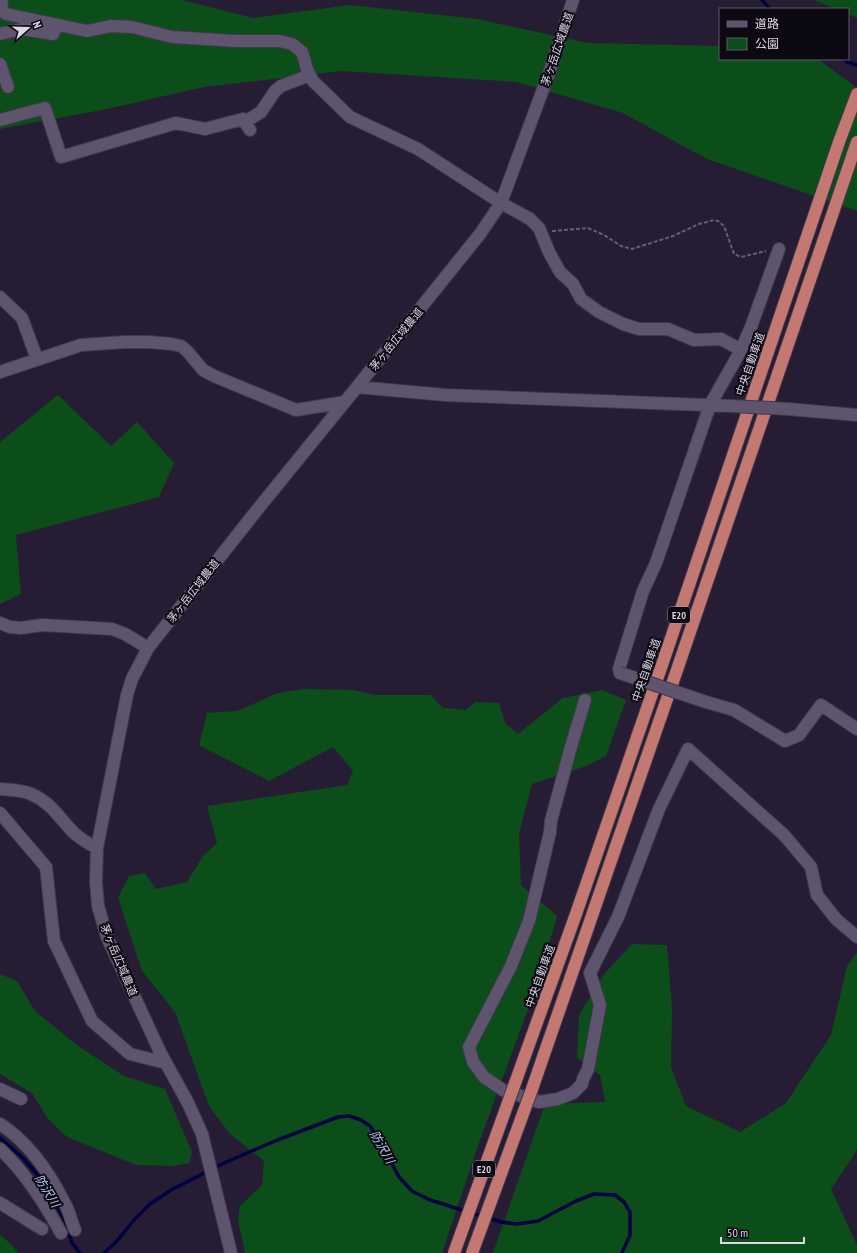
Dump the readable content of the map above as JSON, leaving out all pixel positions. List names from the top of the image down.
{
  "streets": {
    "highway": ["中央自動車道", "E20"],
    "street": ["茅ヶ岳広域農道"]
  },
  "water": ["防沢川"],
  "legend": ["道路", "公園"],
  "scale_bar": "50 m",
  "north": "right"
}
